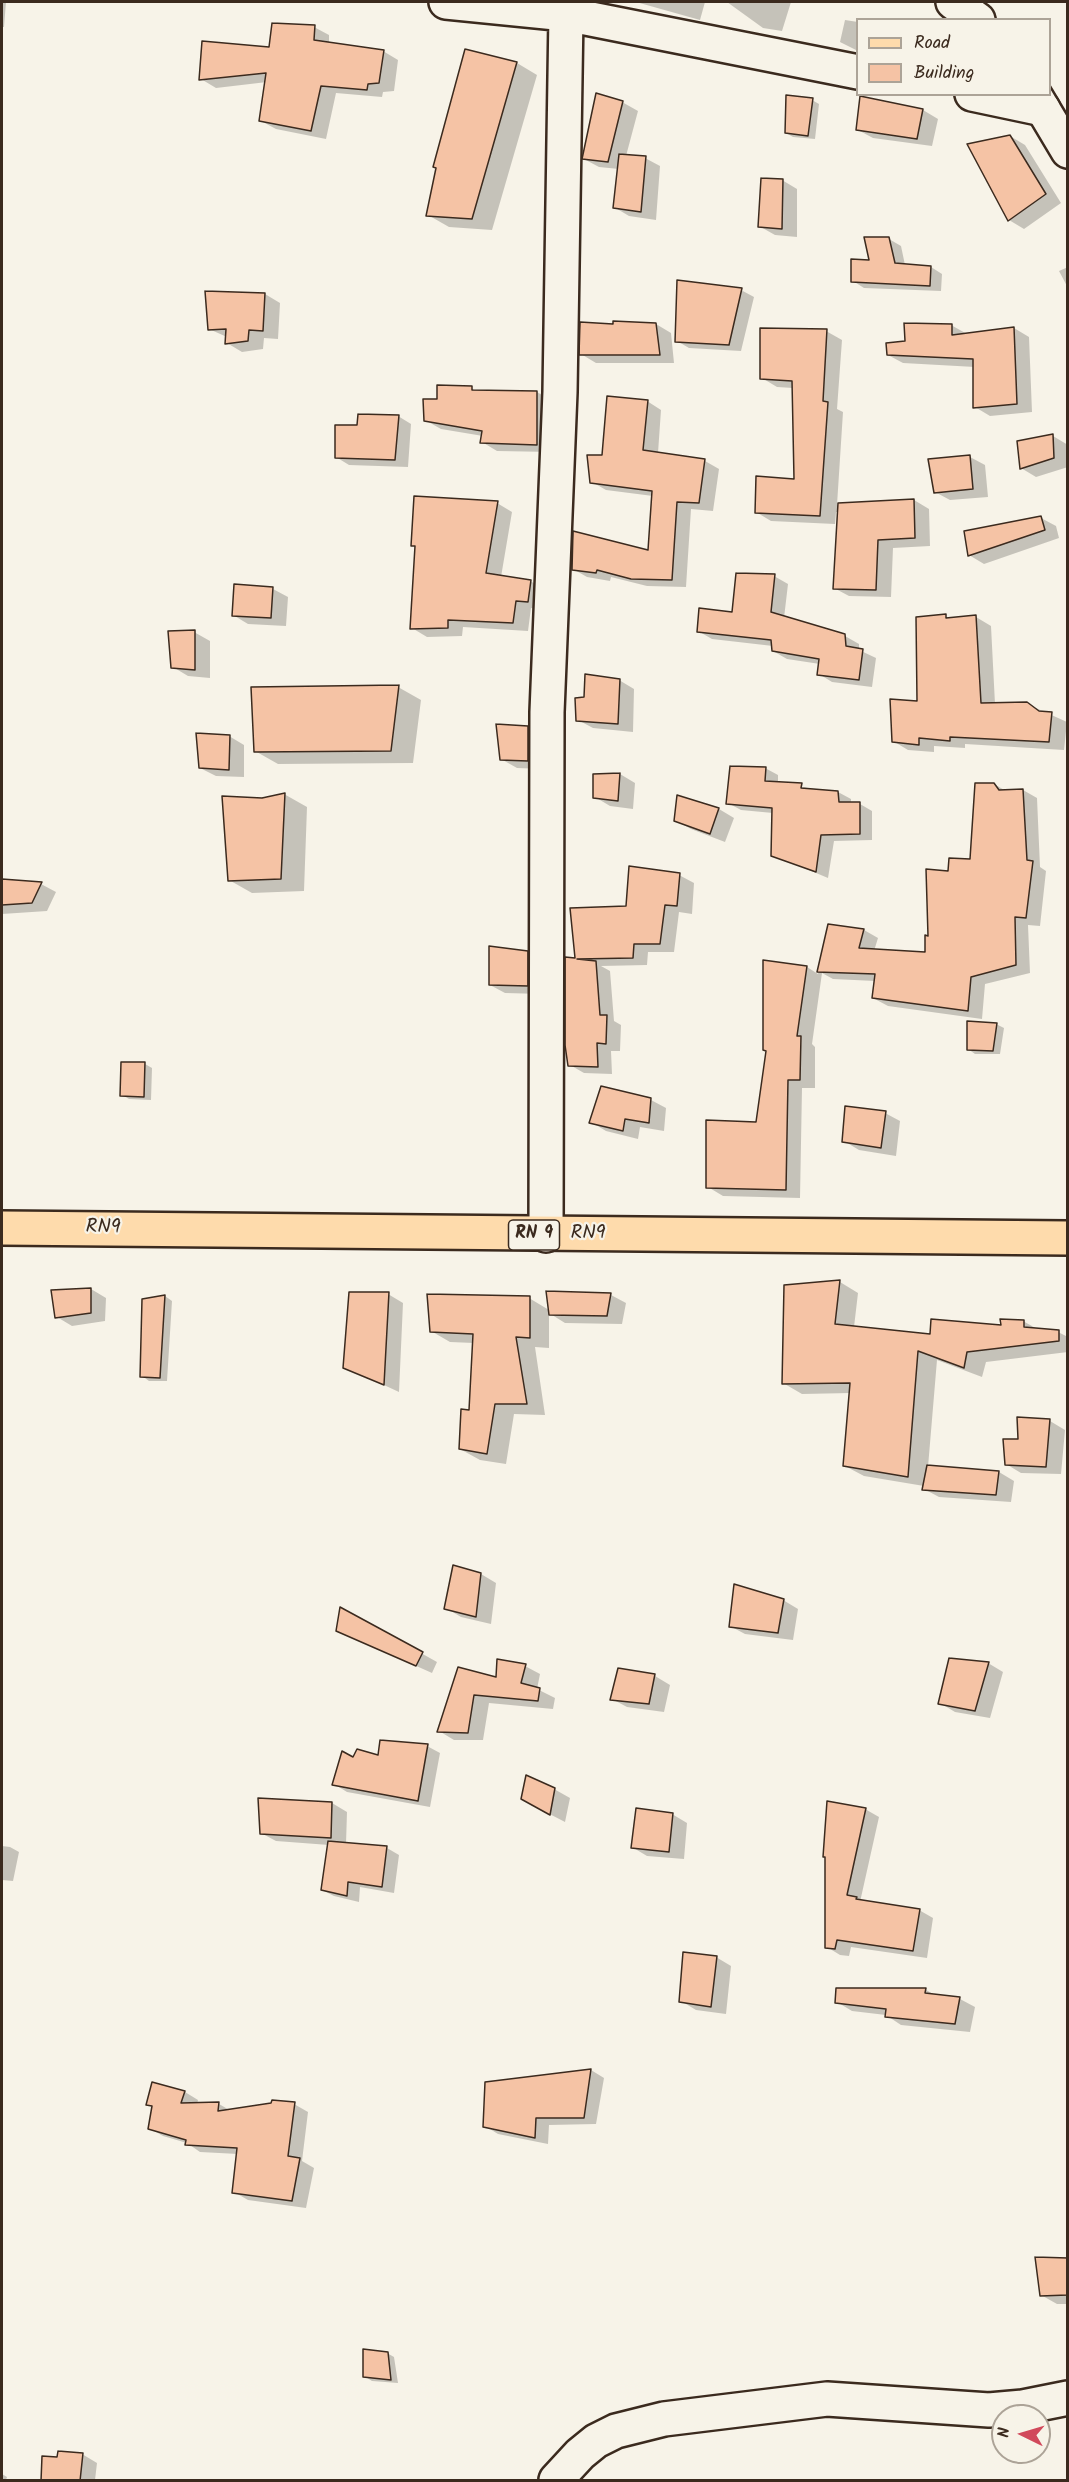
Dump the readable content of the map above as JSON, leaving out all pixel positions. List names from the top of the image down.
{
  "streets": {
    "main road": ["RN9", "RN 9"]
  },
  "legend": ["Road", "Building"],
  "north": "left"
}
